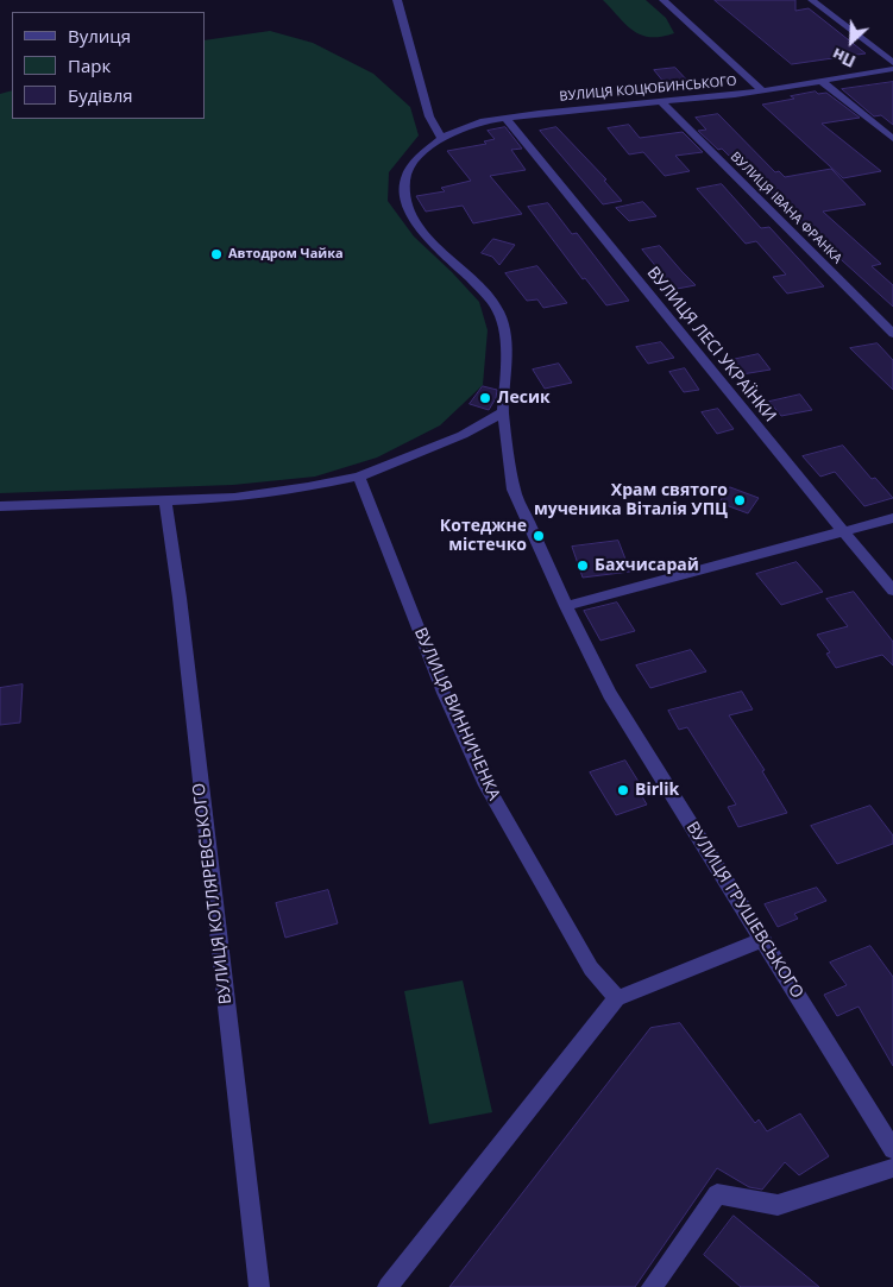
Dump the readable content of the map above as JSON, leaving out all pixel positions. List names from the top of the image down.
{
  "streets": {
    "street": [
      "ВУЛИЦЯ КОЦЮБИНСЬКОГО",
      "ВУЛИЦЯ ІВАНА ФРАНКА",
      "ВУЛИЦЯ ЛЕСІ УКРАЇНКИ",
      "ВУЛИЦЯ ВИННИЧЕНКА",
      "ВУЛИЦЯ КОТЛЯРЕВСЬКОГО",
      "ВУЛИЦЯ ГРУШЕВСЬКОГО"
    ]
  },
  "crossings": [
    ["ВУЛИЦЯ КОЦЮБИНСЬКОГО", "ВУЛИЦЯ ІВАНА ФРАНКА"],
    ["ВУЛИЦЯ КОЦЮБИНСЬКОГО", "ВУЛИЦЯ ЛЕСІ УКРАЇНКИ"],
    ["ВУЛИЦЯ КОЦЮБИНСЬКОГО", "ВУЛИЦЯ ГРУШЕВСЬКОГО"]
  ],
  "places": [
    "Автодром Чайка",
    "Лесик",
    "Храм святого мученика Віталія УПЦ",
    "Котеджне містечко",
    "Бахчисарай",
    "Birlik"
  ],
  "legend": ["Вулиця", "Парк", "Будівля"],
  "north": "bottom left"
}
